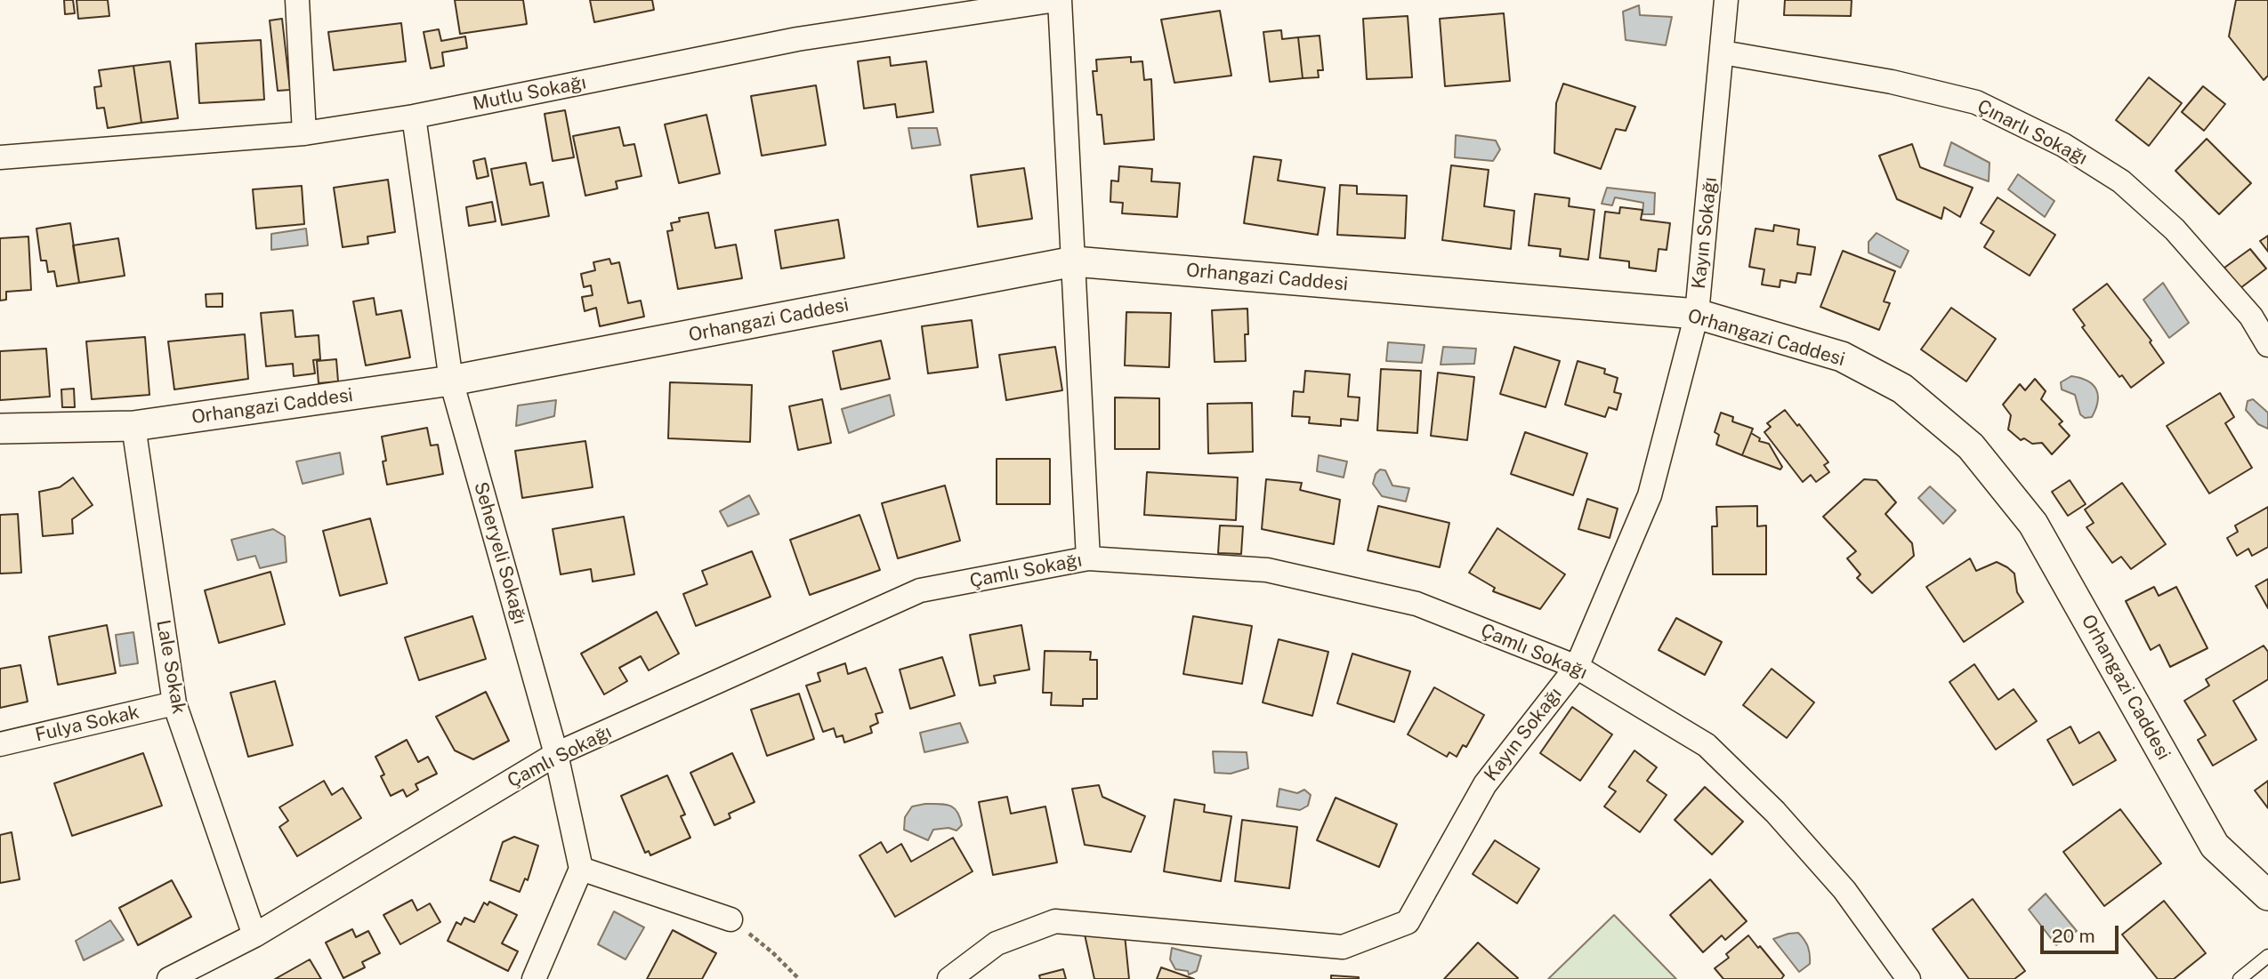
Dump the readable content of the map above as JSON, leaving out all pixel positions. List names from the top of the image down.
{
  "streets": {
    "street": [
      "Mutlu Sokağı",
      "Çınarlı Sokağı",
      "Kayın Sokağı",
      "Orhangazi Caddesi",
      "Seheryeli Sokağı",
      "Çamlı Sokağı",
      "Lale Sokak",
      "Fulya Sokak"
    ]
  },
  "crossings": [
    ["Mutlu Sokağı", "Seheryeli Sokağı"],
    ["Çınarlı Sokağı", "Kayın Sokağı"],
    ["Kayın Sokağı", "Orhangazi Caddesi"],
    ["Kayın Sokağı", "Çamlı Sokağı"],
    ["Orhangazi Caddesi", "Seheryeli Sokağı"],
    ["Orhangazi Caddesi", "Lale Sokak"],
    ["Seheryeli Sokağı", "Çamlı Sokağı"],
    ["Çamlı Sokağı", "Lale Sokak"],
    ["Lale Sokak", "Fulya Sokak"]
  ],
  "scale_bar": "20 m"
}
